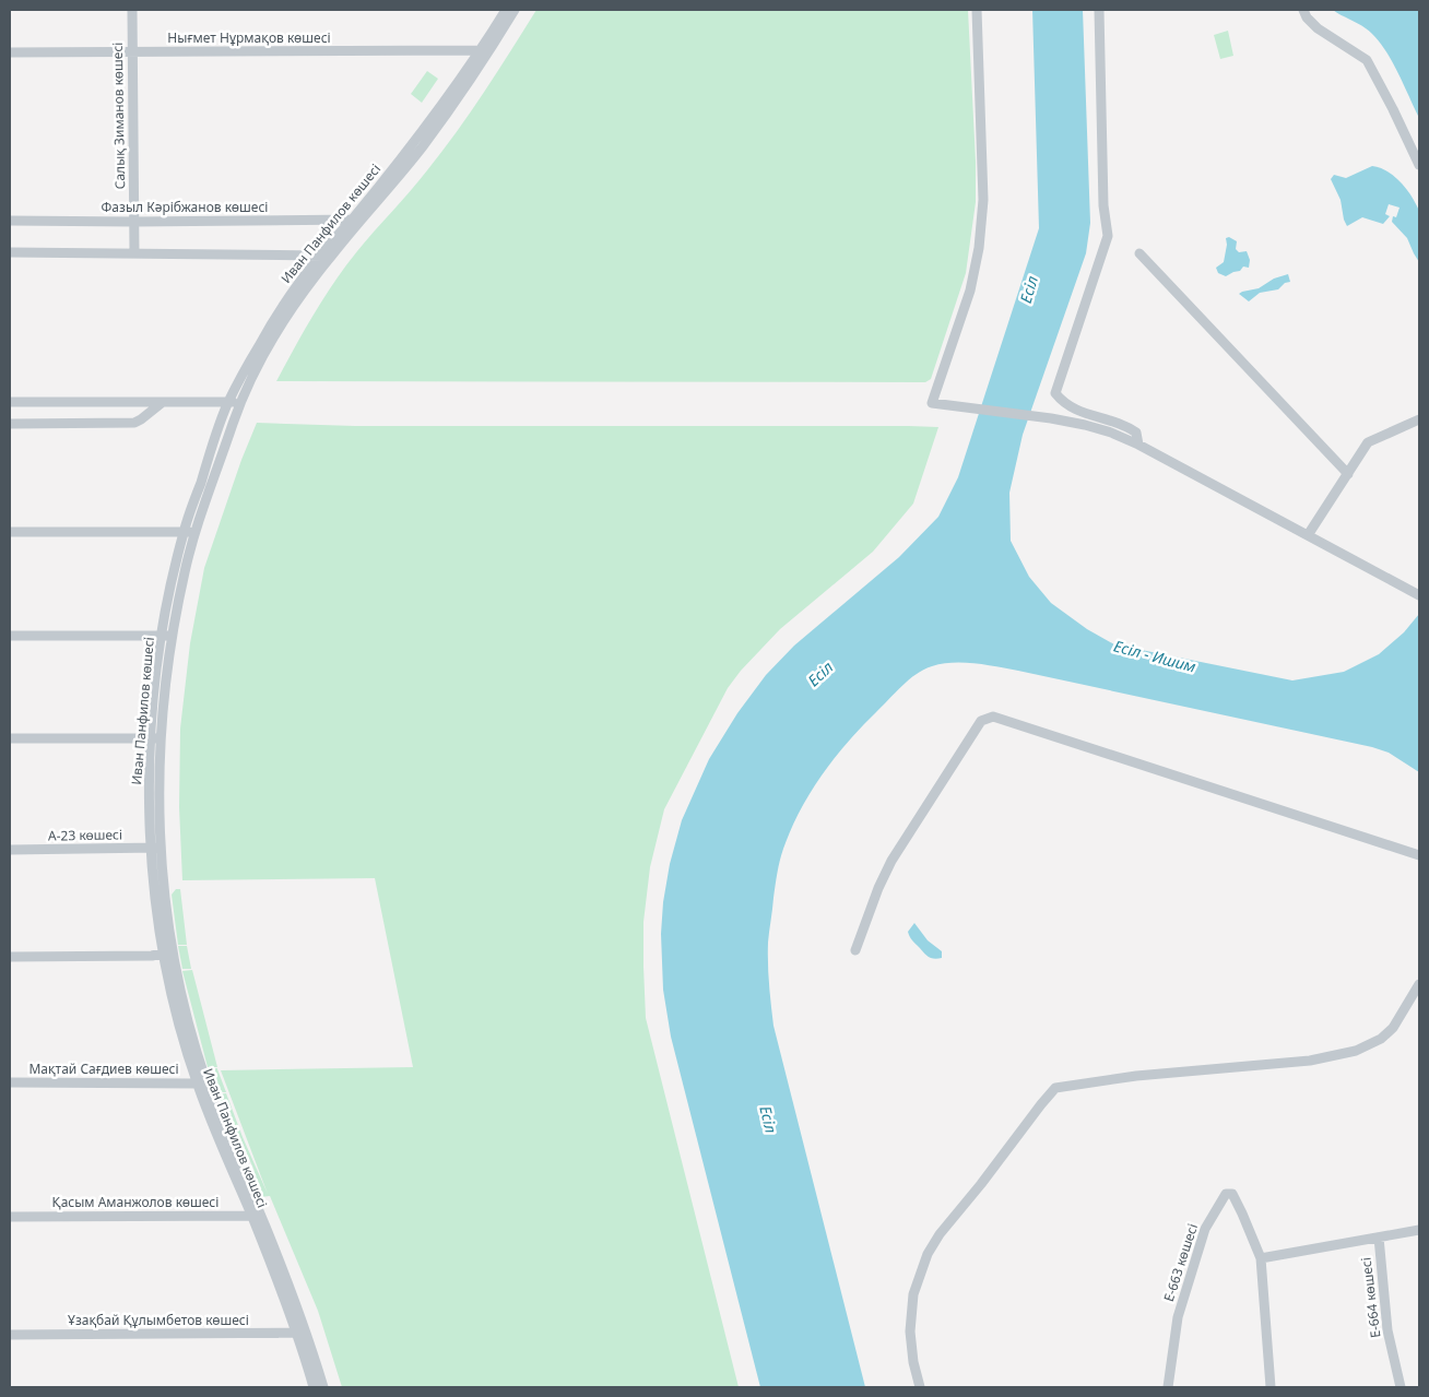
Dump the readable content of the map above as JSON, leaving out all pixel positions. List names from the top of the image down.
{
  "streets": {
    "street": [
      "Нығмет Нұрмақов көшесі",
      "Салық Зиманов көшесі",
      "Фазыл Кәрібжанов көшесі",
      "Иван Панфилов көшесі",
      "А-23 көшесі",
      "Мақтай Сағдиев көшесі",
      "Қасым Аманжолов көшесі",
      "Е-663 көшесі",
      "Е-664 көшесі",
      "Ұзақбай Құлымбетов көшесі"
    ]
  },
  "crossings": [
    ["Нығмет Нұрмақов көшесі", "Салық Зиманов көшесі"],
    ["Нығмет Нұрмақов көшесі", "Иван Панфилов көшесі"],
    ["Салық Зиманов көшесі", "Фазыл Кәрібжанов көшесі"],
    ["Фазыл Кәрібжанов көшесі", "Иван Панфилов көшесі"],
    ["Иван Панфилов көшесі", "А-23 көшесі"],
    ["Иван Панфилов көшесі", "Мақтай Сағдиев көшесі"],
    ["Иван Панфилов көшесі", "Қасым Аманжолов көшесі"],
    ["Иван Панфилов көшесі", "Ұзақбай Құлымбетов көшесі"]
  ],
  "water": ["Есіл", "Есіл - Ишим"]
}
